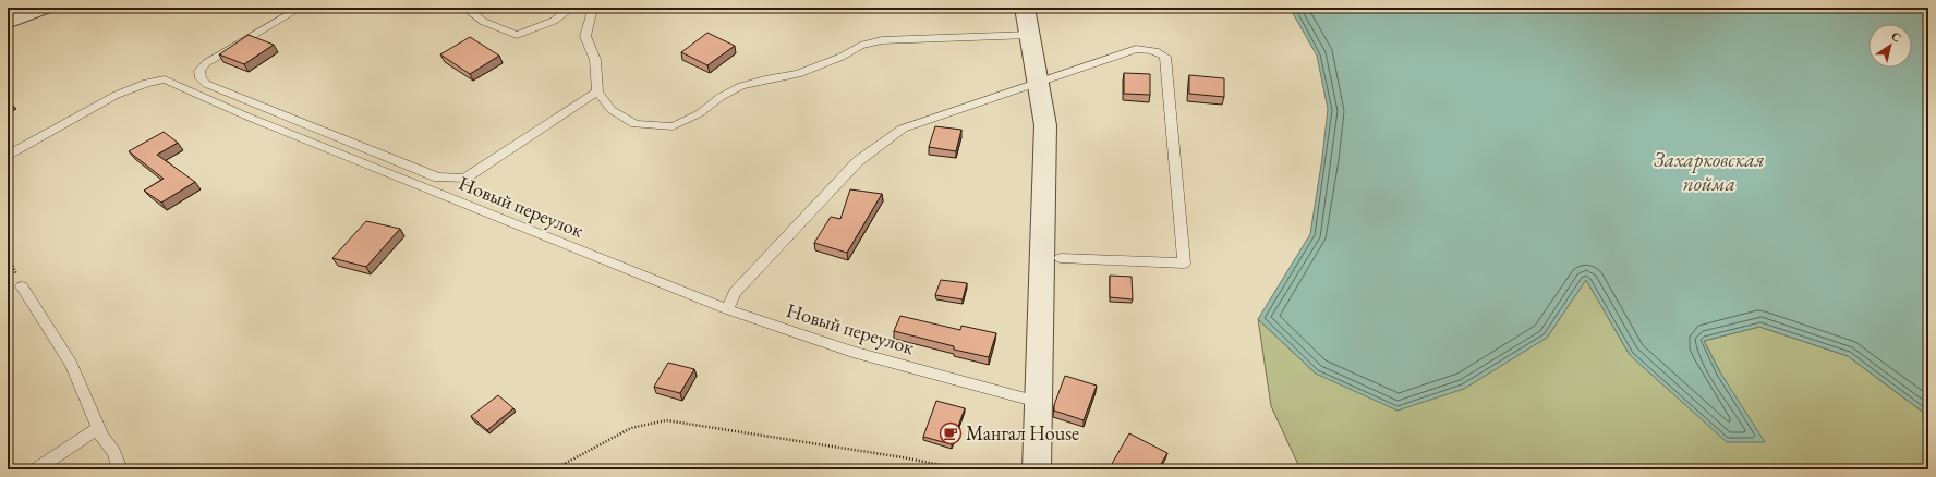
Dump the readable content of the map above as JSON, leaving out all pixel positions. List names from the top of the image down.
{
  "streets": {
    "lane": ["Новый переулок"]
  },
  "water": ["Захарковская пойма"],
  "places": {
    "cafe": ["Мангал House"]
  },
  "north": "top right"
}
